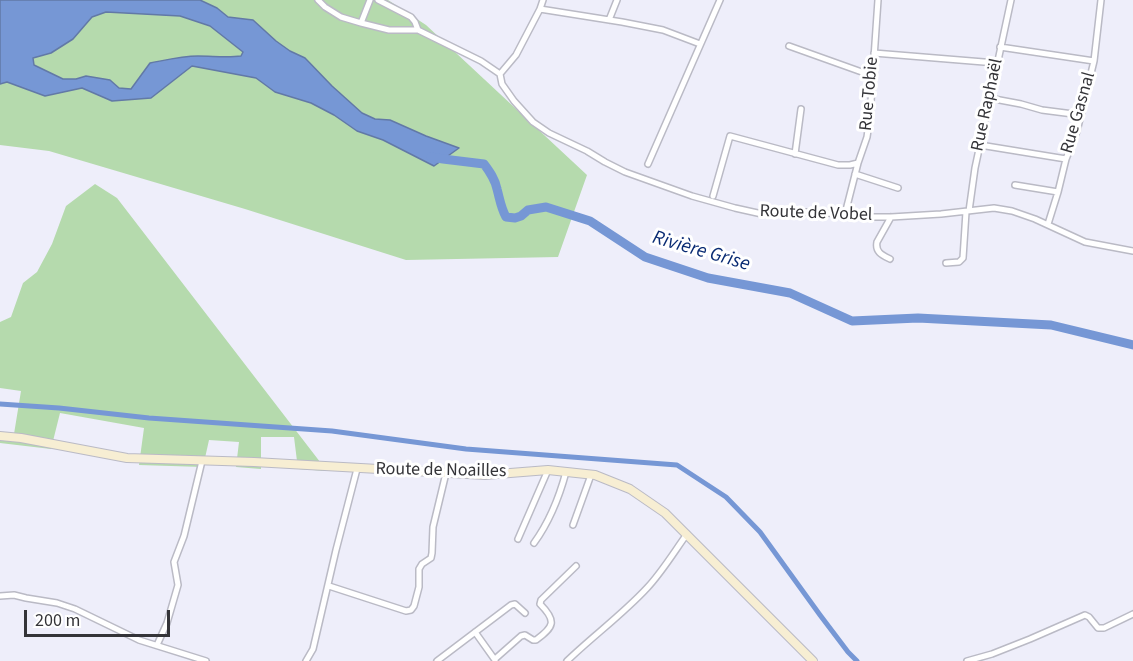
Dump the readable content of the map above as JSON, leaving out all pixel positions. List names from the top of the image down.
{
  "streets": {
    "street": [
      "Rue Tobie",
      "Rue Raphaël",
      "Rue Gasnal",
      "Route de Vobel",
      "Route de Noailles"
    ]
  },
  "crossings": [
    ["Rue Tobie", "Route de Vobel"],
    ["Rue Raphaël", "Route de Vobel"],
    ["Rue Gasnal", "Route de Vobel"]
  ],
  "water": ["Rivière Grise"],
  "scale_bar": "200 m"
}
